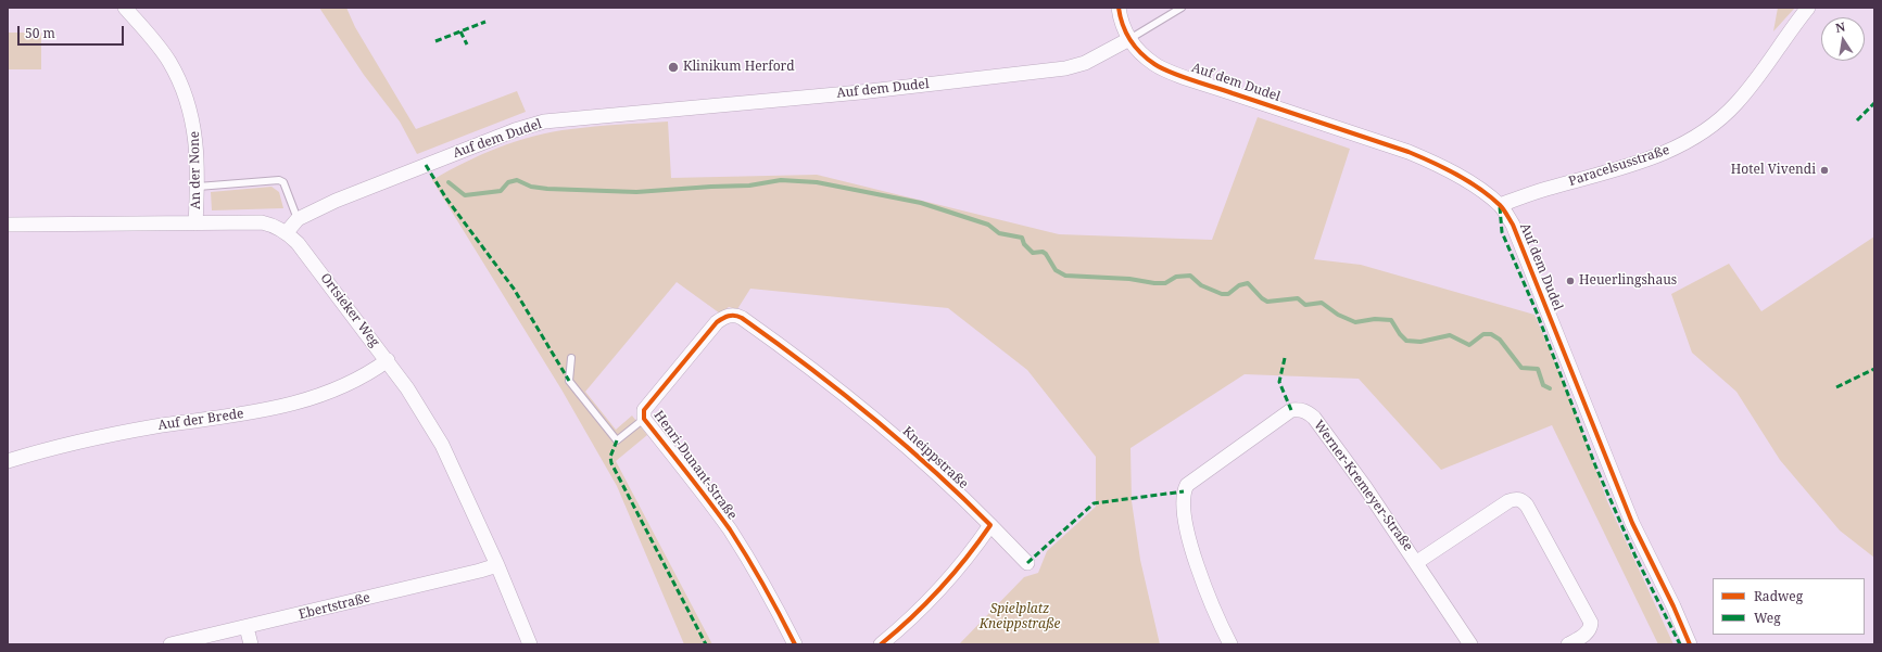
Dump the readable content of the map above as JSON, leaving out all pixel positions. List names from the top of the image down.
{
  "streets": {
    "street": [
      "Auf dem Dudel",
      "Paracelsusstraße",
      "An der None",
      "Ortsieker Weg",
      "Auf der Brede",
      "Kneippstraße",
      "Henri-Dunant-Straße",
      "Werner-Kremeyer-Straße",
      "Ebertstraße"
    ]
  },
  "crossings": [
    ["Auf dem Dudel", "Paracelsusstraße"],
    ["Auf dem Dudel", "Ortsieker Weg"],
    ["An der None", "Ortsieker Weg"],
    ["Ortsieker Weg", "Auf der Brede"],
    ["Ortsieker Weg", "Ebertstraße"],
    ["Kneippstraße", "Henri-Dunant-Straße"]
  ],
  "parks": ["Spielplatz Kneippstraße"],
  "places": ["Klinikum Herford", "Hotel Vivendi", "Heuerlingshaus"],
  "legend": ["Radweg", "Weg"],
  "scale_bar": "50 m",
  "north": "top"
}
